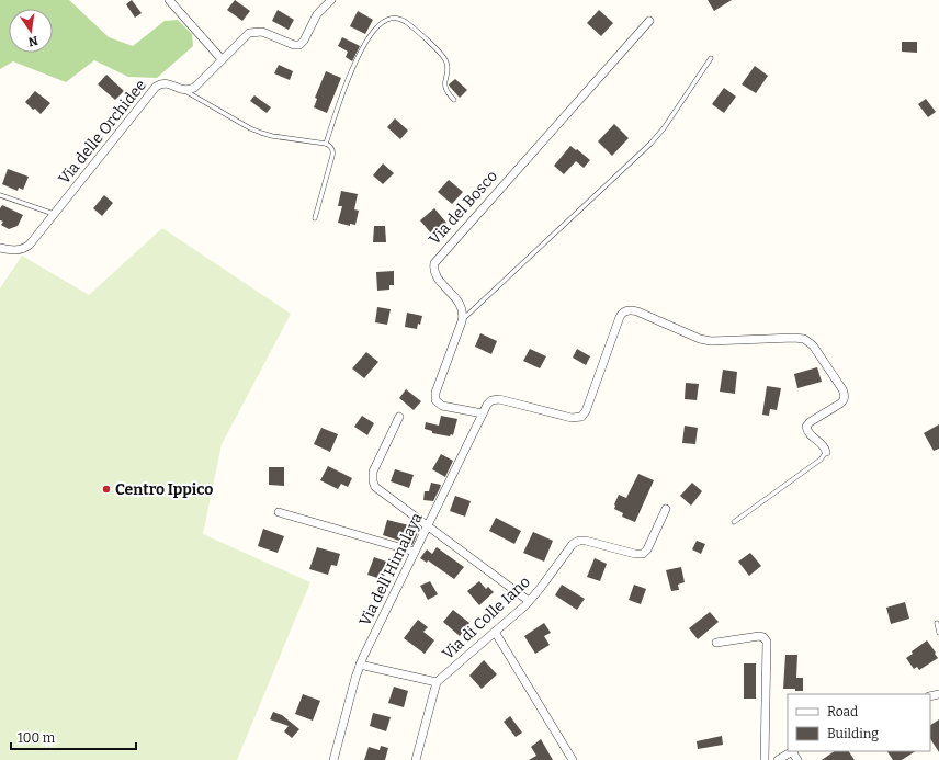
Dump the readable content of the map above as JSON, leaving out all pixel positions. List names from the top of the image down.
{
  "streets": {
    "street": [
      "Via delle Orchidee",
      "Via del Bosco",
      "Via dell'Himalaya",
      "Via di Colle Iano"
    ]
  },
  "places": ["Centro Ippico"],
  "legend": ["Road", "Building"],
  "scale_bar": "100 m",
  "north": "bottom"
}
